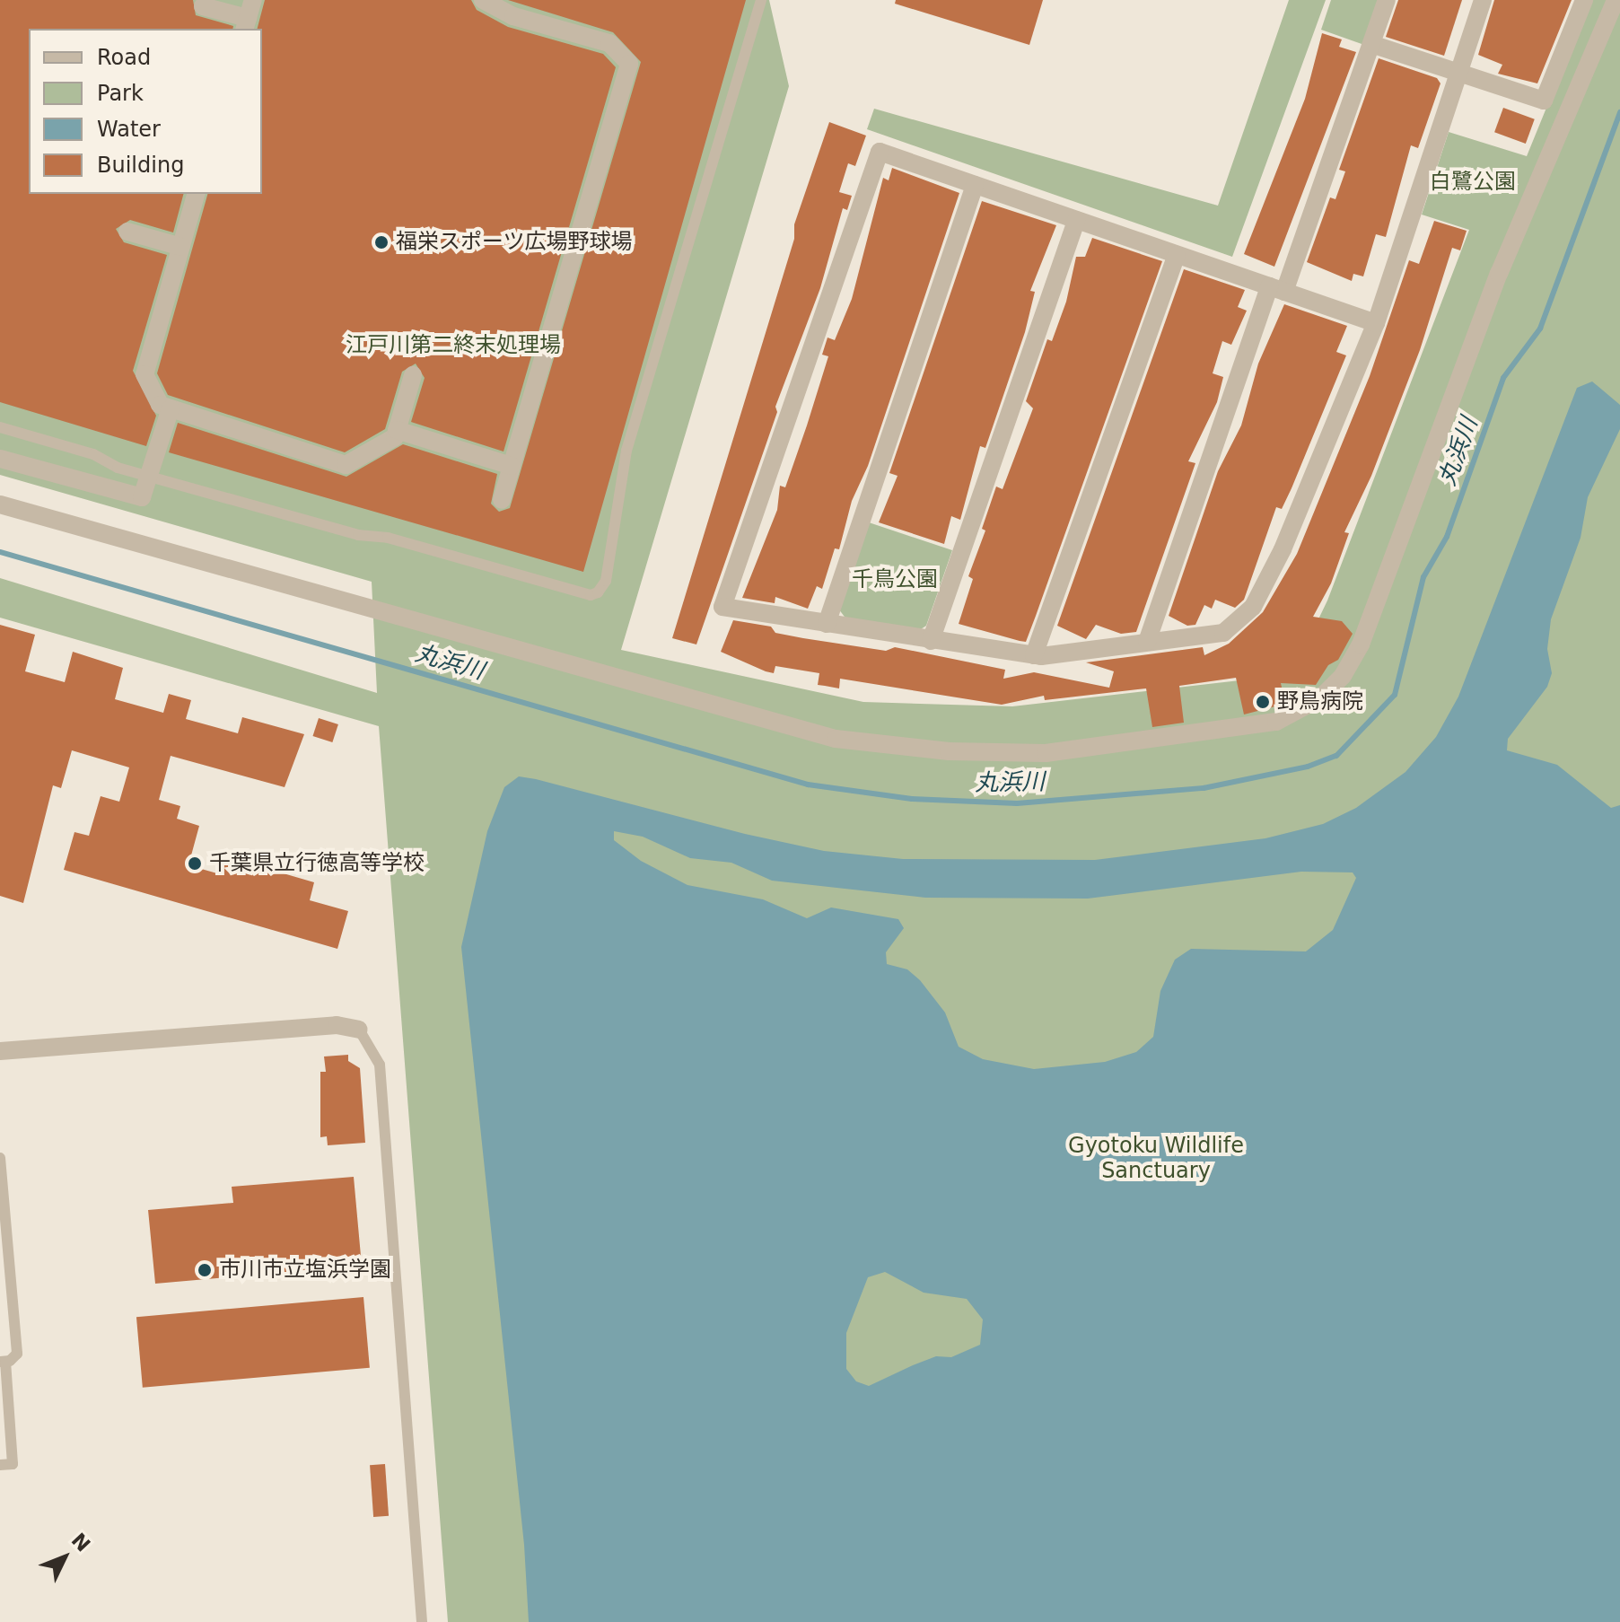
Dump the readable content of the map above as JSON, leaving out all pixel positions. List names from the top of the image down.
{
  "water": ["丸浜川"],
  "parks": [
    "白鷺公園",
    "江戸川第二終末処理場",
    "千鳥公園",
    "Gyotoku Wildlife Sanctuary"
  ],
  "places": [
    "福栄スポーツ広場野球場",
    "野鳥病院",
    "千葉県立行徳高等学校",
    "市川市立塩浜学園"
  ],
  "legend": [
    "Road",
    "Park",
    "Water",
    "Building"
  ],
  "north": "top right"
}
